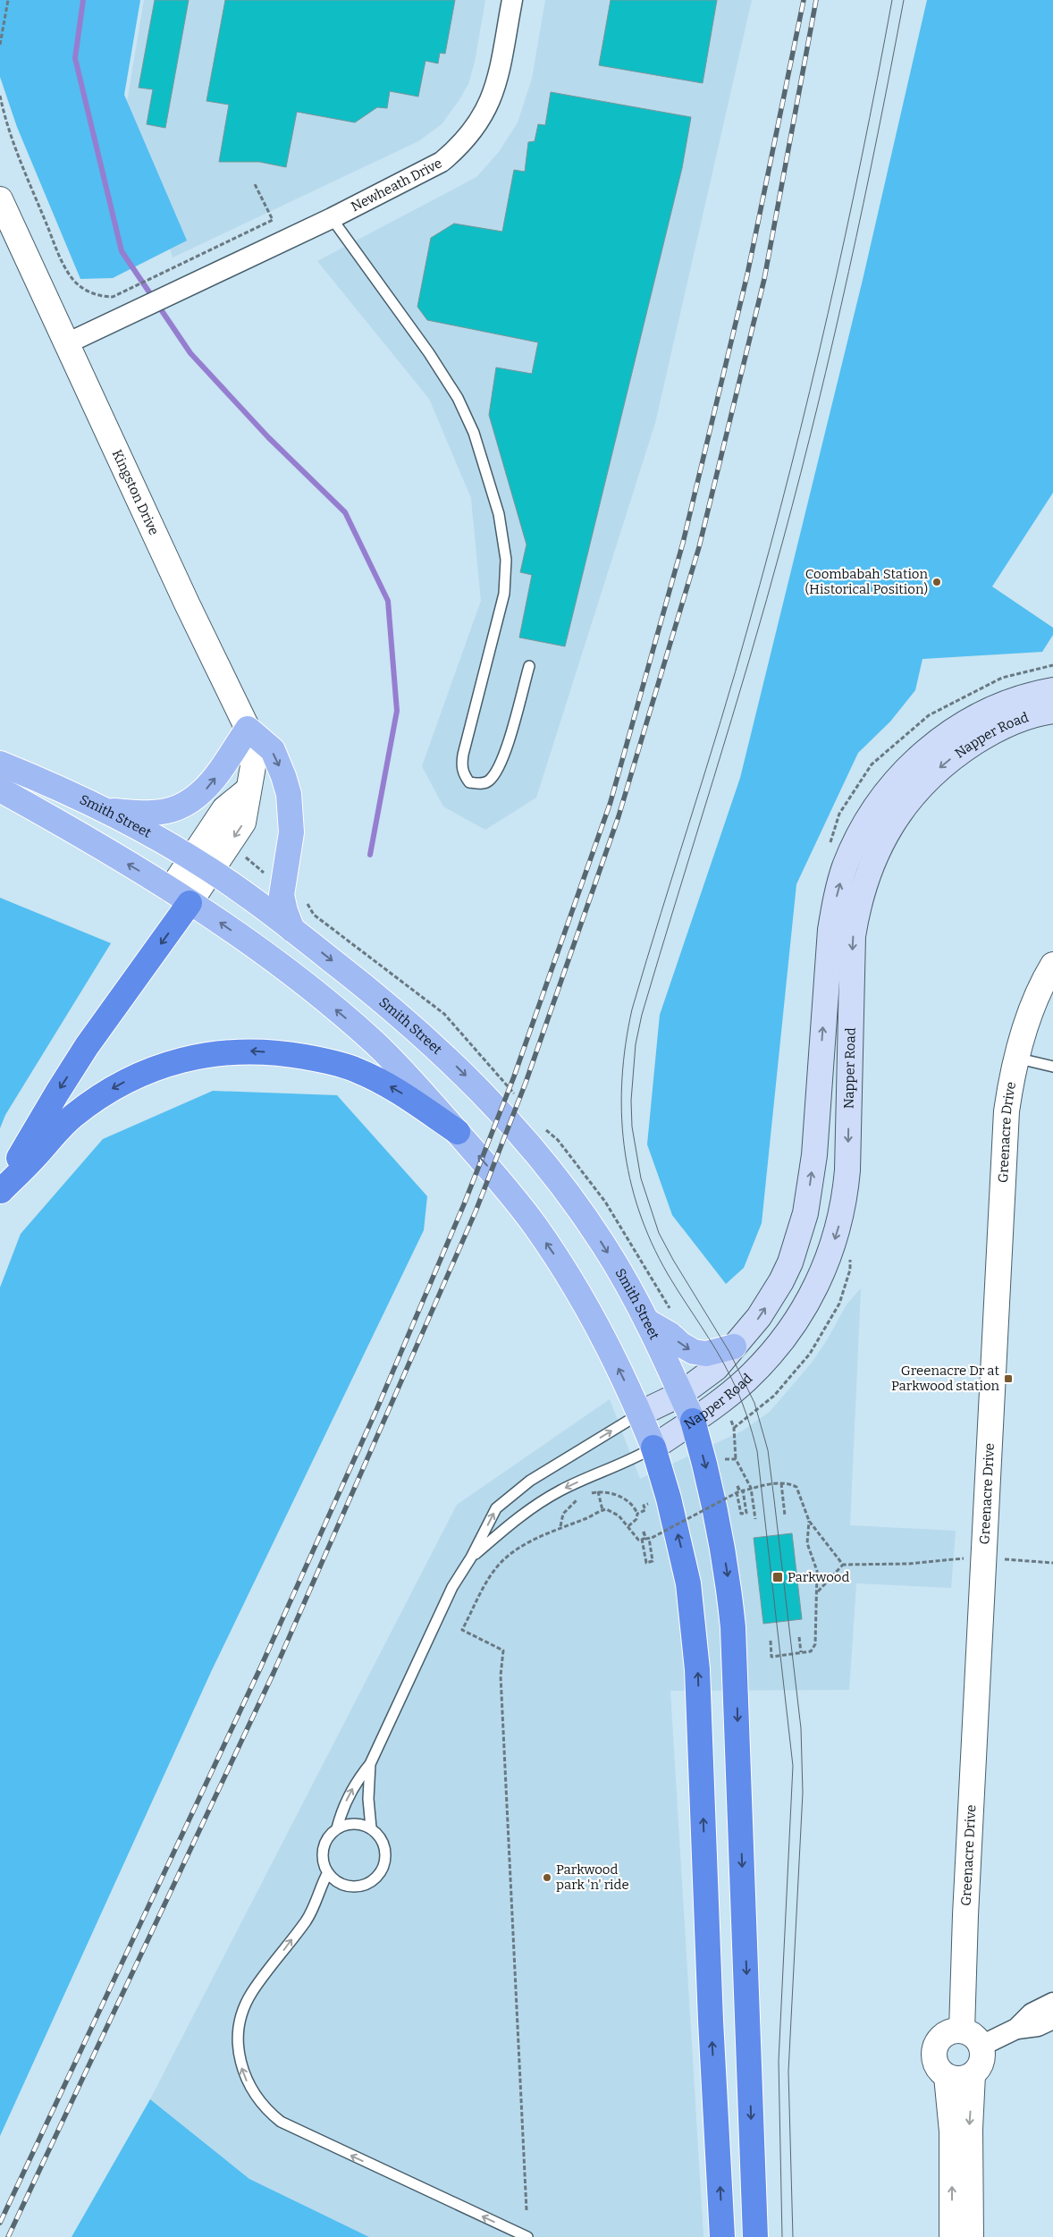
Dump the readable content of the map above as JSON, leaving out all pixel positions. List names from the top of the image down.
{
  "streets": {
    "main road": ["Napper Road", "Smith Street"],
    "street": ["Newheath Drive", "Kingston Drive", "Greenacre Drive"]
  },
  "crossings": [
    ["Newheath Drive", "Kingston Drive"],
    ["Kingston Drive", "Smith Street"],
    ["Napper Road", "Smith Street"]
  ],
  "places": {
    "other": ["Coombabah Station (Historical Position)", "Parkwood park 'n' ride"],
    "transit": ["Greenacre Dr at Parkwood station", "Parkwood"]
  }
}
